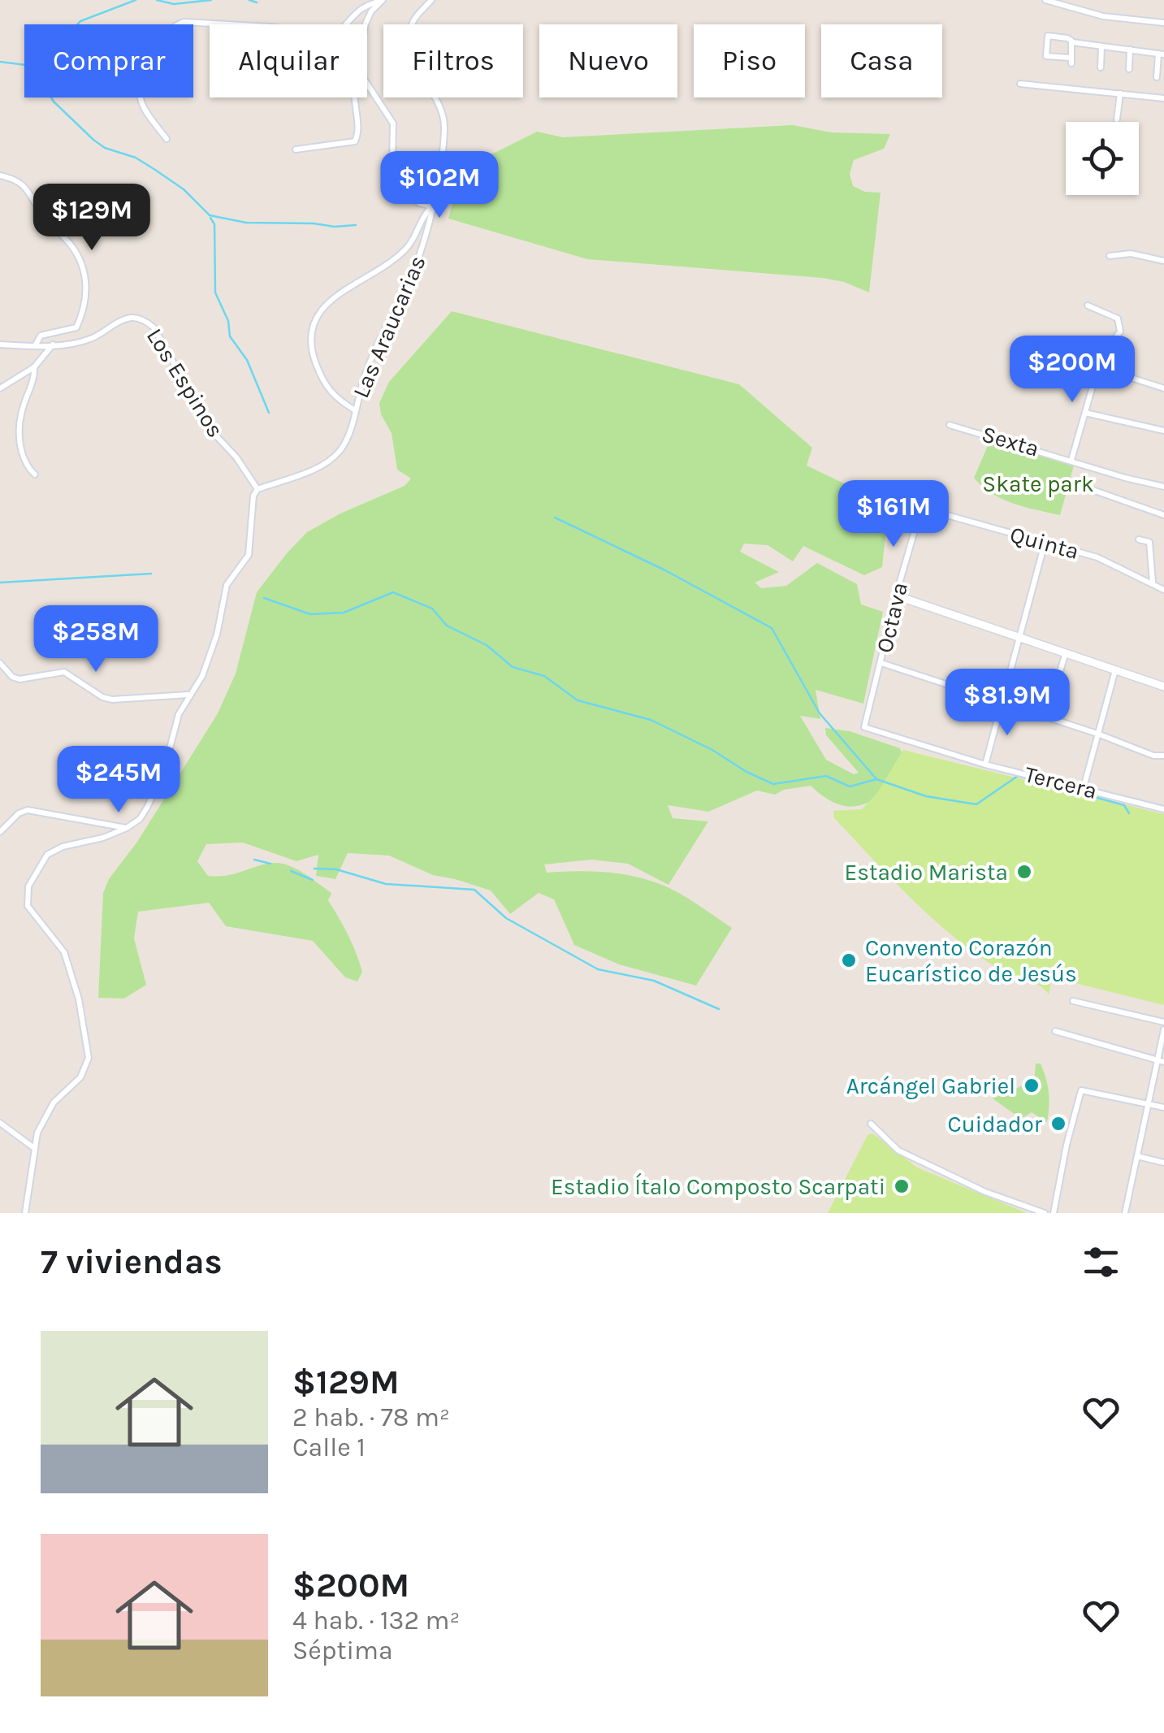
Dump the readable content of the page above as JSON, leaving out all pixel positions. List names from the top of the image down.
{
  "streets": {
    "street": [
      "Las Araucarias",
      "Los Espinos",
      "Sexta",
      "Quinta",
      "Octava",
      "Tercera"
    ]
  },
  "crossings": [
    ["Las Araucarias", "Los Espinos"],
    ["Quinta", "Octava"],
    ["Octava", "Tercera"]
  ],
  "parks": ["Skate park"],
  "places": [
    "Estadio Marista",
    "Convento Corazón Eucarístico de Jesús",
    "Arcángel Gabriel",
    "Cuidador",
    "Estadio Ítalo Composto Scarpati"
  ],
  "page": {
    "chip": [
      "Comprar",
      "Alquilar",
      "Filtros",
      "Nuevo",
      "Piso",
      "Casa"
    ],
    "price": [
      "$102M",
      "$129M",
      "$200M",
      "$161M",
      "$258M",
      "$81.9M",
      "$245M"
    ],
    "heading": "7 viviendas",
    "list": [
      {
        "name": "$129M",
        "note": "2 hab. · 78 m² · Calle 1"
      },
      {
        "name": "$200M",
        "note": "4 hab. · 132 m² · Séptima"
      }
    ]
  }
}
